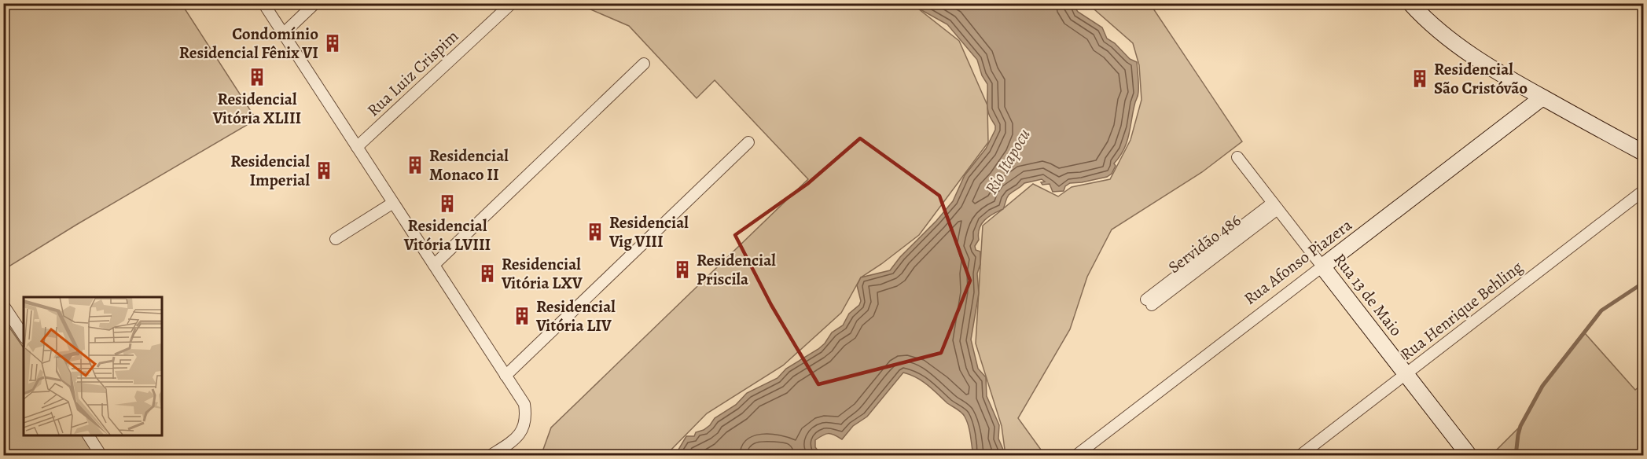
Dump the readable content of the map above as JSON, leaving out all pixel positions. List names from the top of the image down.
{
  "streets": {
    "main road": ["Rua Afonso Piazera", "Rua 13 de Maio"],
    "street": ["Rua Luiz Crispim", "Rua Henrique Behling"]
  },
  "crossings": [
    ["Rua Afonso Piazera", "Rua 13 de Maio"],
    ["Rua 13 de Maio", "Rua Henrique Behling"]
  ],
  "water": ["Rio Itapocu"],
  "places": {
    "building": [
      "Condomínio Residencial Fênix VI",
      "Residencial Vitória XLIII",
      "Residencial São Cristóvão",
      "Residencial Monaco II",
      "Residencial Imperial",
      "Residencial Vitória LVIII",
      "Residencial Vig VIII",
      "Residencial Priscila",
      "Residencial Vitória LXV",
      "Residencial Vitória LIV"
    ]
  }
}
